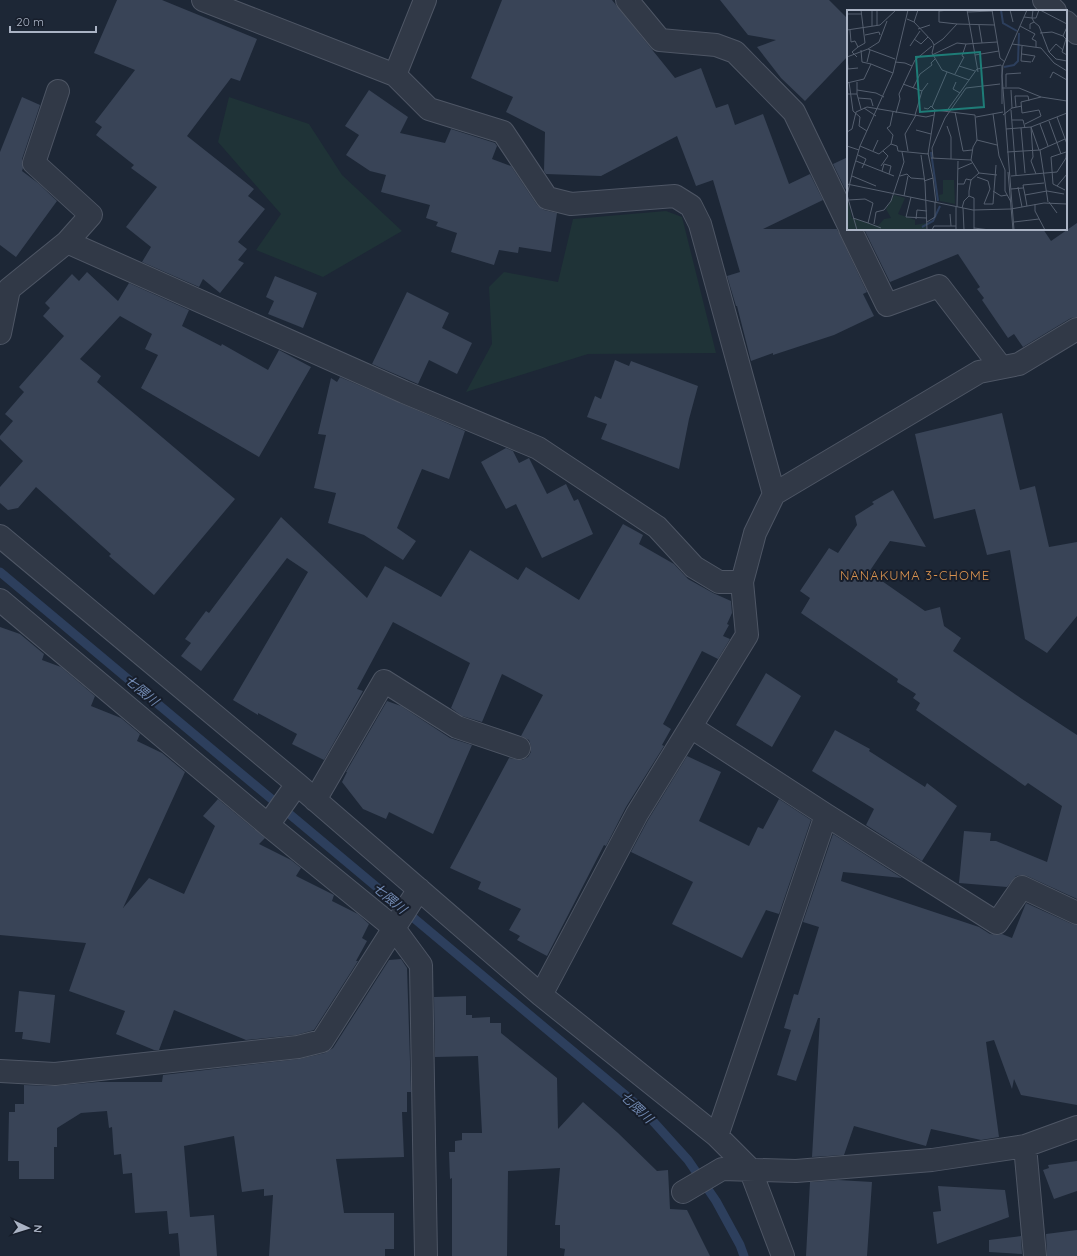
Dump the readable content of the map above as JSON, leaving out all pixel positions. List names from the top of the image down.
{
  "districts": ["NANAKUMA 3-CHOME"],
  "water": ["七隈川"],
  "scale_bar": "20 m",
  "north": "right"
}
